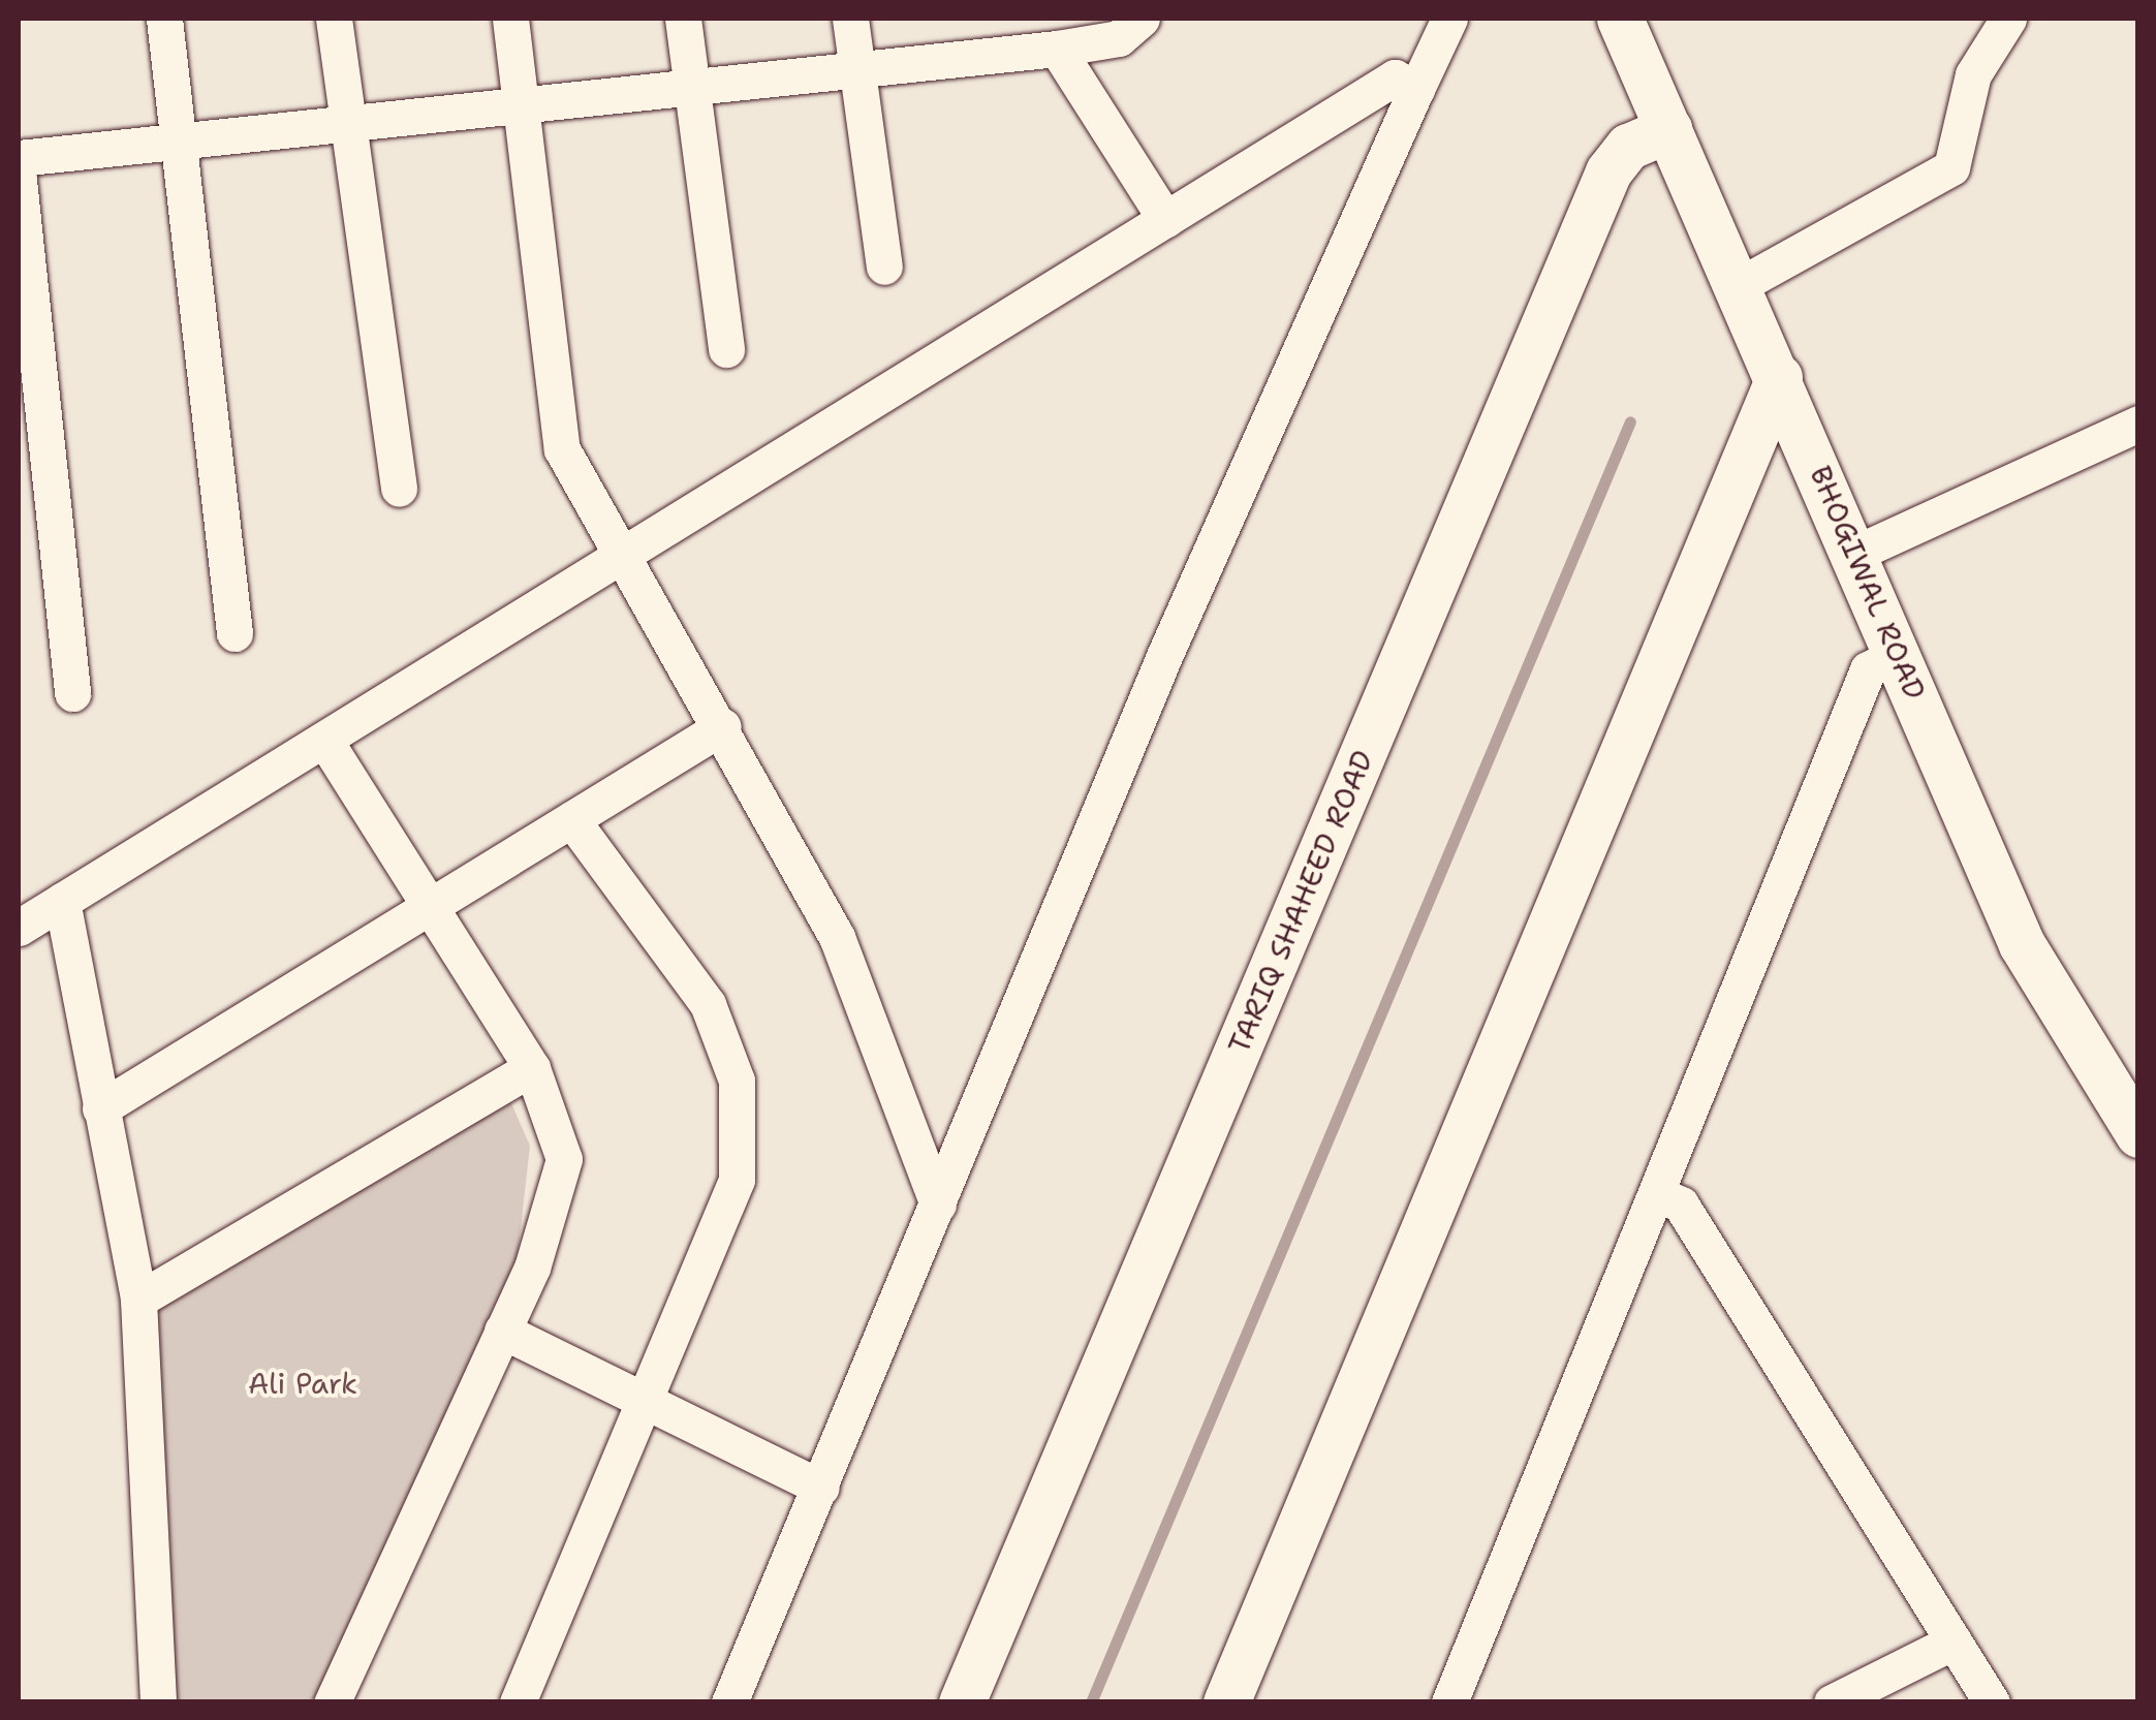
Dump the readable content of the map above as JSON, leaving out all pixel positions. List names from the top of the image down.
{
  "streets": {
    "main road": ["BHOGIWAL ROAD", "TARIQ SHAHEED ROAD"]
  },
  "crossings": [
    ["BHOGIWAL ROAD", "TARIQ SHAHEED ROAD"]
  ],
  "parks": ["Ali Park"]
}
